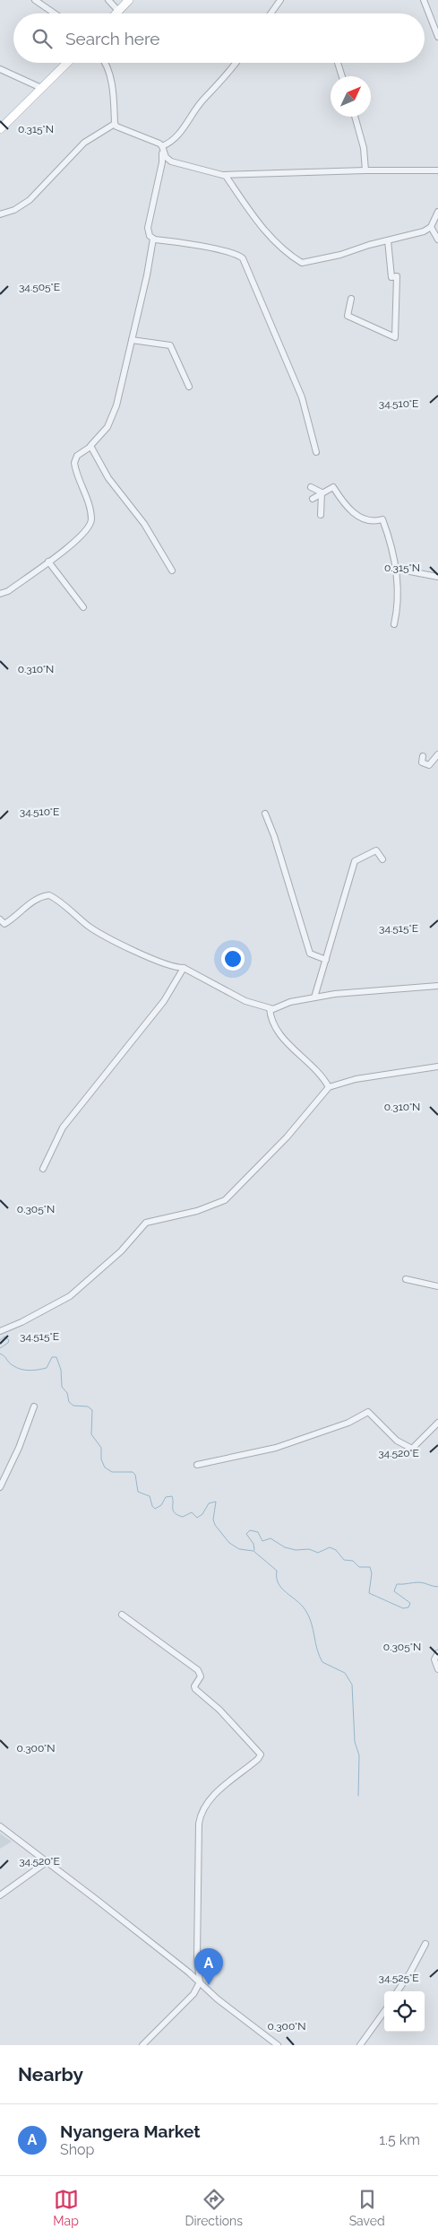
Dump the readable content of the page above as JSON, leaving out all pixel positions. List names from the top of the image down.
{
  "north": "top right",
  "page": {
    "search": "Search here",
    "pins": "A",
    "heading": "Nearby",
    "list": [
      {
        "mark": "A",
        "name": "Nyangera Market",
        "note": "Shop",
        "value": "1.5 km"
      }
    ],
    "nav": ["Map", "Directions", "Saved"]
  },
  "coordinates": [
    "0.315°N",
    "34.505°E",
    "34.510°E",
    "0.310°N",
    "34.515°E",
    "0.305°N",
    "34.520°E",
    "0.300°N",
    "34.525°E"
  ]
}
